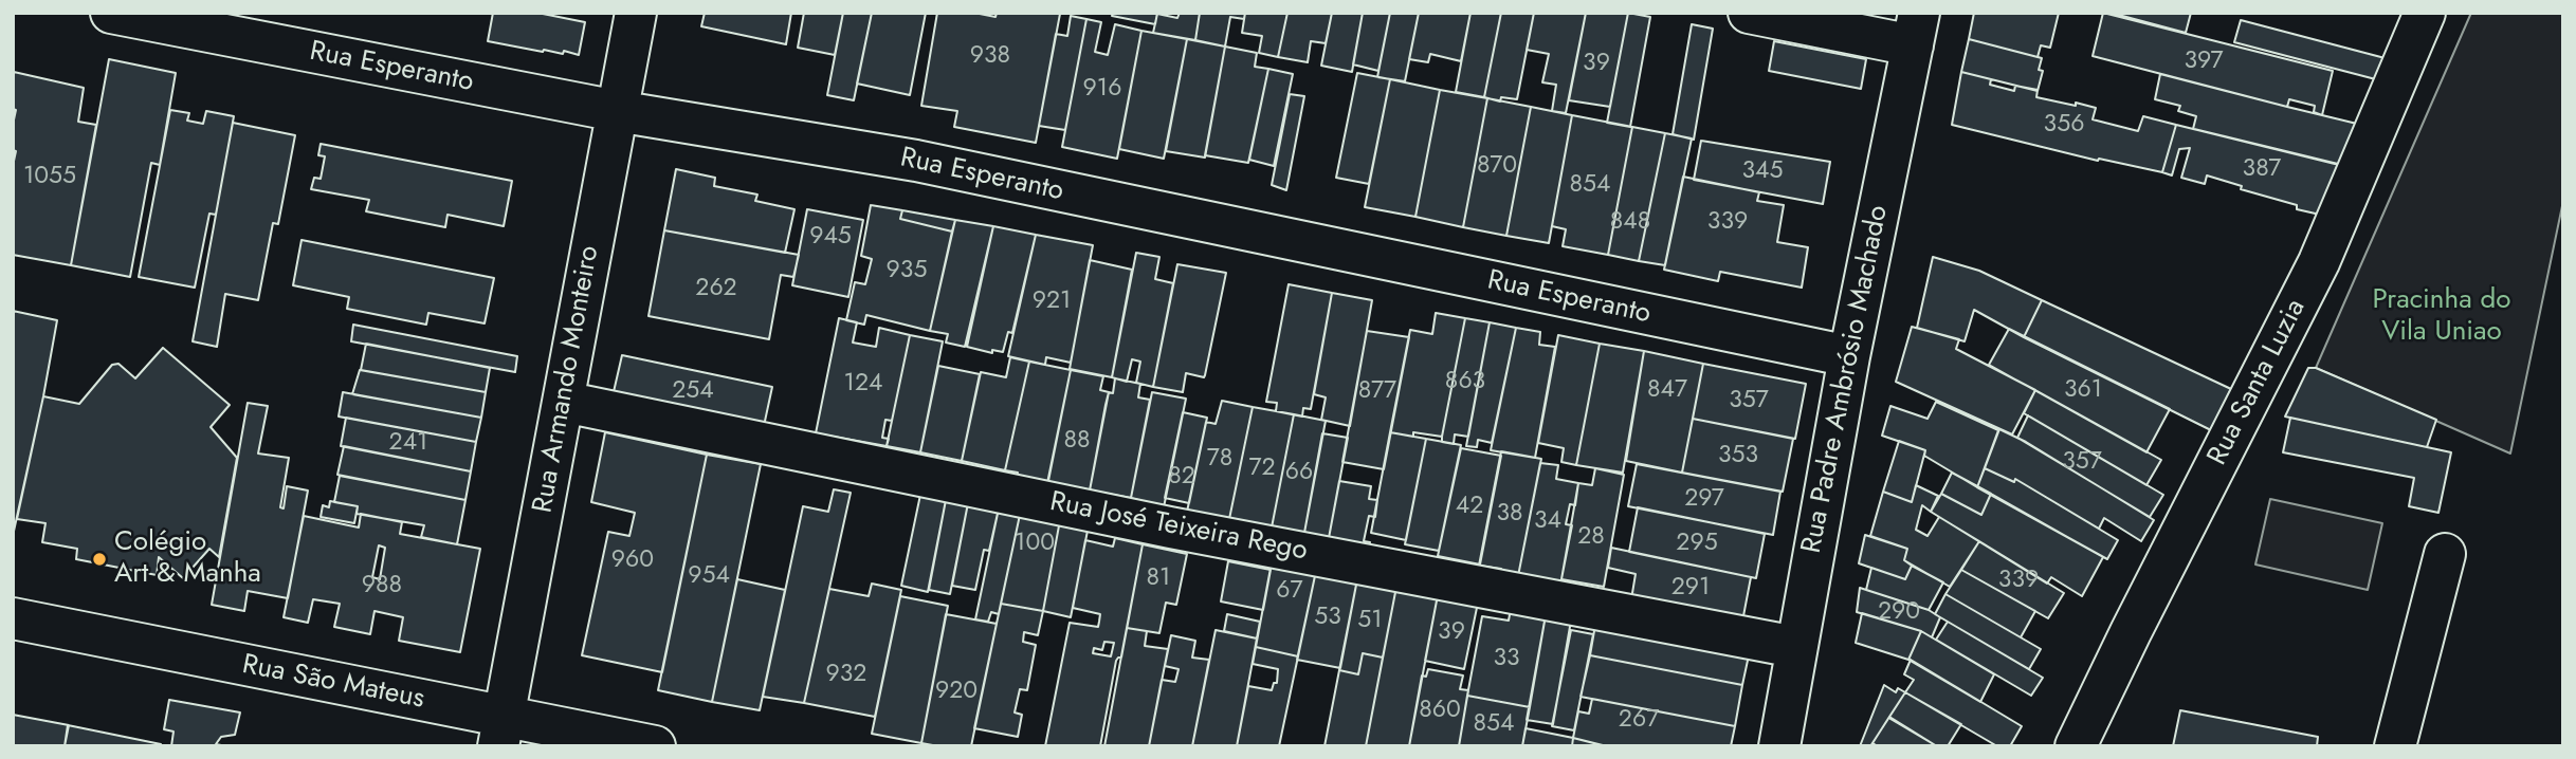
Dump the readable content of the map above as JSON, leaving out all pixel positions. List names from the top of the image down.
{
  "streets": {
    "street": [
      "Rua Esperanto",
      "Rua Armando Monteiro",
      "Rua Padre Ambrósio Machado",
      "Rua Santa Luzia",
      "Rua José Teixeira Rego",
      "Rua São Mateus"
    ]
  },
  "crossings": [
    ["Rua Esperanto", "Rua Armando Monteiro"],
    ["Rua Esperanto", "Rua Padre Ambrósio Machado"],
    ["Rua Armando Monteiro", "Rua José Teixeira Rego"],
    ["Rua Armando Monteiro", "Rua São Mateus"],
    ["Rua Padre Ambrósio Machado", "Rua José Teixeira Rego"]
  ],
  "parks": ["Pracinha do Vila Uniao"],
  "places": ["Colégio Art & Manha"],
  "house_numbers": [
    "938",
    "397",
    "39",
    "916",
    "356",
    "870",
    "387",
    "345",
    "1055",
    "854",
    "848",
    "339",
    "945",
    "935",
    "262",
    "921",
    "863",
    "124",
    "847",
    "361",
    "254",
    "877",
    "357",
    "88",
    "241",
    "353",
    "78",
    "357",
    "72",
    "66",
    "82",
    "297",
    "42",
    "38",
    "34",
    "28",
    "100",
    "295",
    "960",
    "954",
    "81",
    "339",
    "988",
    "291",
    "67",
    "290",
    "53",
    "51",
    "39",
    "33",
    "932",
    "920",
    "860",
    "267",
    "854"
  ]
}
